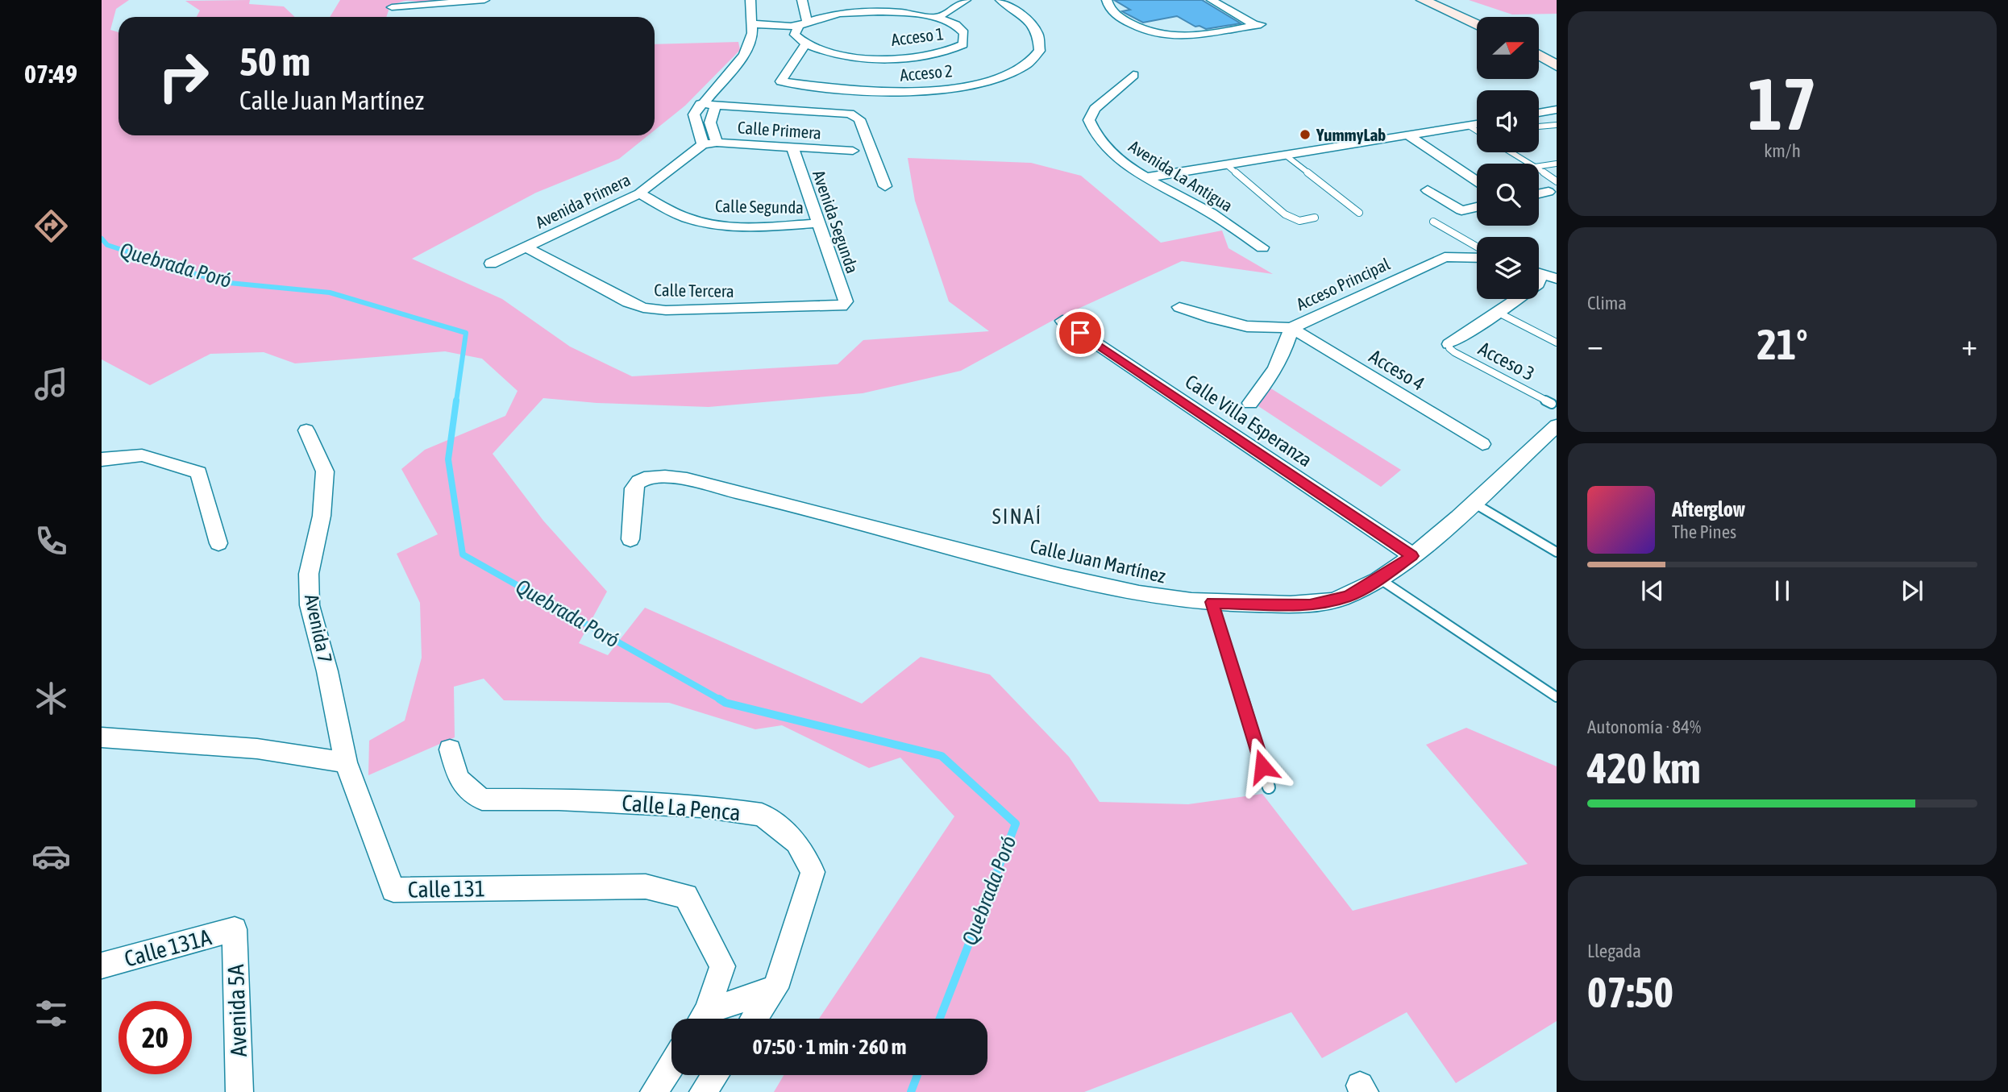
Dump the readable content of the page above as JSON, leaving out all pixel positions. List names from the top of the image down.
{
  "streets": {
    "street": [
      "Acceso 1",
      "Acceso 2",
      "Calle Primera",
      "Avenida La Antigua",
      "Avenida Primera",
      "Calle Segunda",
      "Avenida Segunda",
      "Acceso Principal",
      "Calle Tercera",
      "Acceso 4",
      "Calle Villa Esperanza",
      "Calle Juan Martínez",
      "Avenida 7",
      "Calle La Penca",
      "Calle 131",
      "Calle 131A",
      "Avenida 5A"
    ],
    "lane": ["Acceso 3"]
  },
  "crossings": [
    ["Acceso 1", "Acceso 2"],
    ["Calle Primera", "Avenida Primera"],
    ["Calle Primera", "Avenida Segunda"],
    ["Avenida Primera", "Calle Segunda"],
    ["Avenida Primera", "Calle Tercera"],
    ["Calle Segunda", "Avenida Segunda"],
    ["Avenida Segunda", "Calle Tercera"],
    ["Acceso Principal", "Acceso 4"],
    ["Calle Villa Esperanza", "Calle Juan Martínez"],
    ["Avenida 7", "Calle 131"],
    ["Calle 131A", "Avenida 5A"]
  ],
  "districts": ["SINAÍ"],
  "water": ["Quebrada Poró"],
  "places": ["YummyLab"],
  "north": "right",
  "page": {
    "tabs": "07:49",
    "tile": [
      ["17", "km/h"],
      "Clima",
      ["Autonomía · 84%", "420 km"],
      ["Llegada", "07:50"]
    ],
    "turn": ["50 m", "Calle Juan Martínez"],
    "heat": ["−", "21°", "+"],
    "song": ["Afterglow", "The Pines"],
    "limit": "20",
    "trip": "07:50 · 1 min · 260 m"
  }
}
